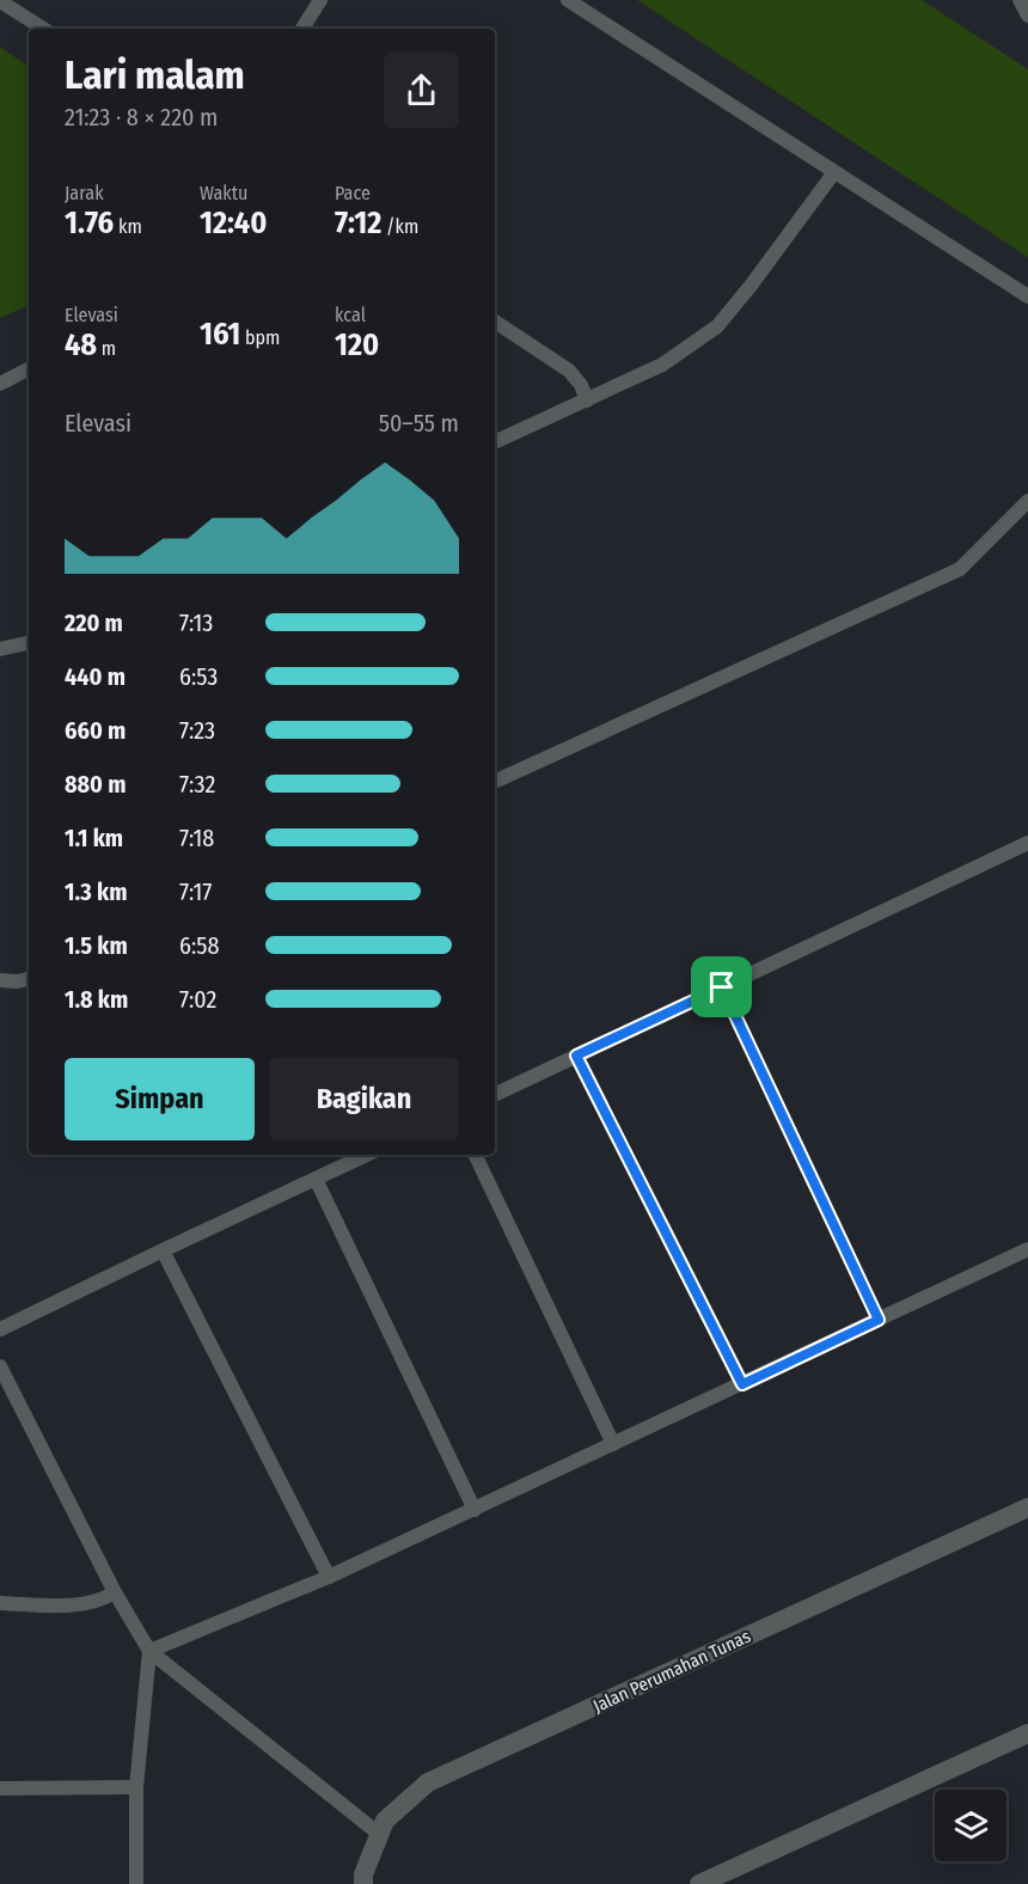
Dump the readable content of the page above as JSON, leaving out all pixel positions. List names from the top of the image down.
{
  "streets": {
    "street": ["Jalan Perumahan Tunas"]
  },
  "page": {
    "heading": ["Lari malam", "21:23 · 8 × 220 m"],
    "stats": [
      ["Jarak", "1.76 km"],
      ["Waktu", "12:40"],
      ["Pace", "7:12 /km"],
      ["Elevasi", "48 m"],
      ["161 bpm"],
      ["kcal", "120"]
    ],
    "chart": ["Elevasi", "50–55 m"],
    "list": [
      {
        "name": "220 m",
        "note": "7:13"
      },
      {
        "name": "440 m",
        "note": "6:53"
      },
      {
        "name": "660 m",
        "note": "7:23"
      },
      {
        "name": "880 m",
        "note": "7:32"
      },
      {
        "name": "1.1 km",
        "note": "7:18"
      },
      {
        "name": "1.3 km",
        "note": "7:17"
      },
      {
        "name": "1.5 km",
        "note": "6:58"
      },
      {
        "name": "1.8 km",
        "note": "7:02"
      }
    ],
    "buttons": ["Simpan", "Bagikan"]
  }
}
